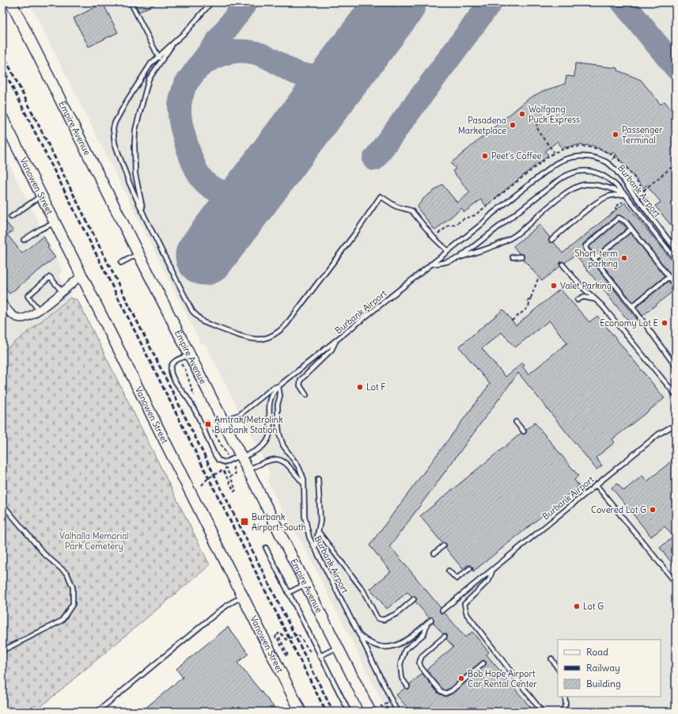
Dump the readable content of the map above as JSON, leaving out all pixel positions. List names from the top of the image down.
{
  "streets": {
    "main road": ["Empire Avenue", "Vanowen Street"],
    "lane": ["Burbank Airport"]
  },
  "parks": ["Valhalla Memorial Park Cemetery"],
  "places": {
    "other": [
      "Wolfgang Puck Express",
      "Pasadena Marketplace",
      "Passenger Terminal",
      "Peet's Coffee",
      "Short-term parking",
      "Valet Parking",
      "Economy Lot E",
      "Lot F",
      "Covered Lot G",
      "Lot G",
      "Bob Hope Airport Car Rental Center"
    ],
    "transit": ["Amtrak/Metrolink Burbank Station", "Burbank Airport–South"]
  },
  "legend": ["Road", "Railway", "Building"]
}
